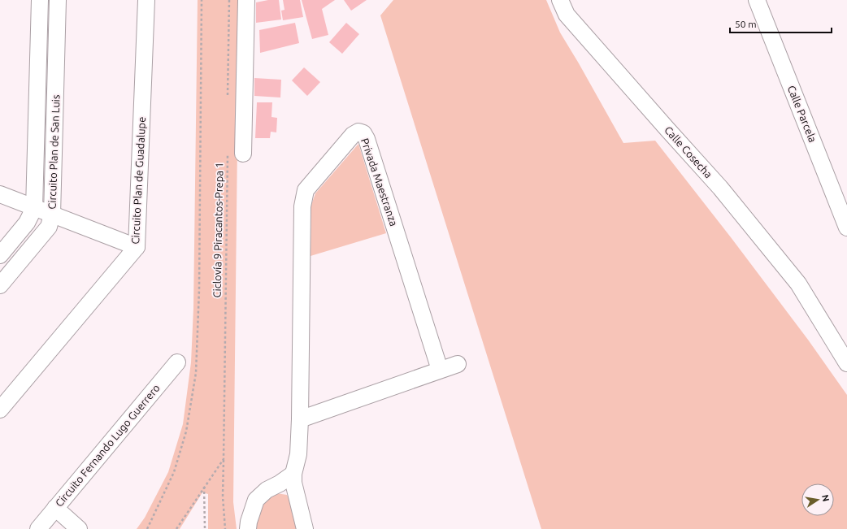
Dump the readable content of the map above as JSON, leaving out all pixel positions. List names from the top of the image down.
{
  "streets": {
    "street": [
      "Calle Parcela",
      "Circuito Plan de San Luis",
      "Calle Cosecha",
      "Circuito Plan de Guadalupe",
      "Privada Maestranza",
      "Circuito Fernando Lugo Guerrero"
    ],
    "path": ["Ciclovía 9 Piracantos-Prepa 1"]
  },
  "scale_bar": "50 m",
  "north": "right"
}
